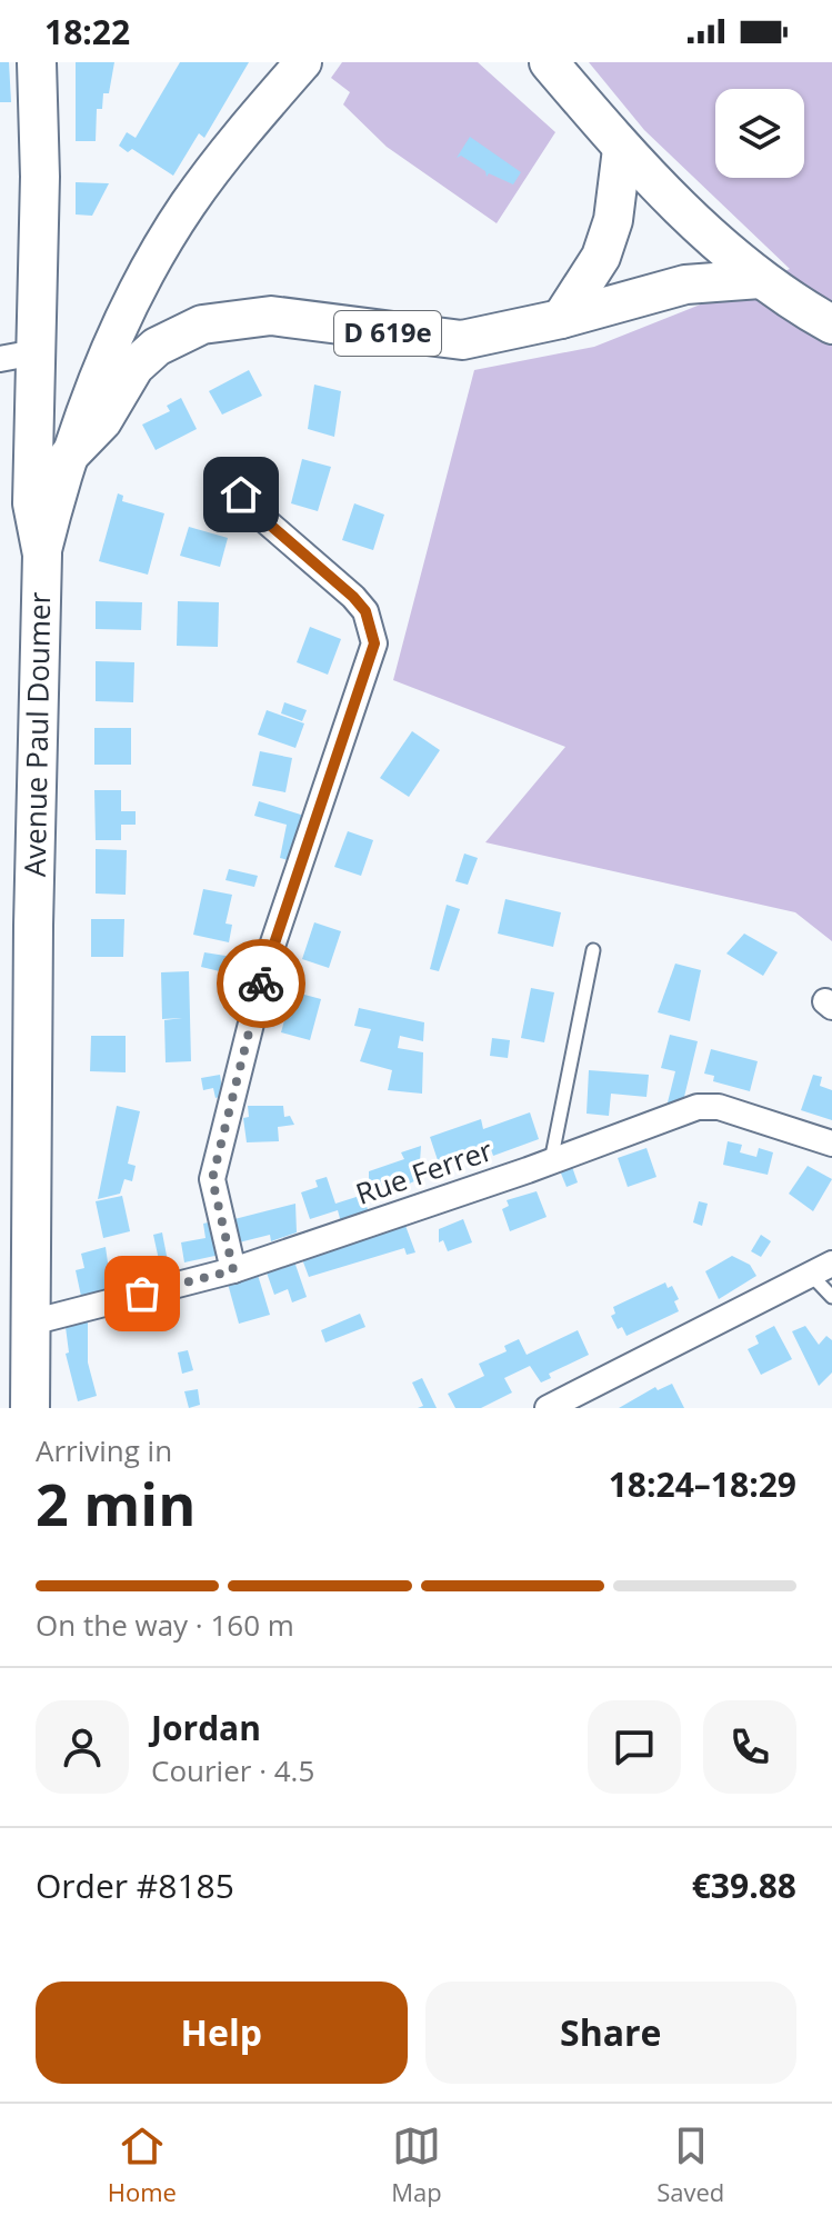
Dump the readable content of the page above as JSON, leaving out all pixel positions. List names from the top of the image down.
{
  "streets": {
    "main road": ["D 619e", "Avenue Paul Doumer"],
    "street": ["Rue Ferrer"]
  },
  "crossings": [
    ["Avenue Paul Doumer", "Rue Ferrer"]
  ],
  "page": {
    "status": "18:22",
    "heading": ["2 min", "Arriving in", "18:24–18:29"],
    "panel": [
      "Jordan",
      "Courier · 4.5",
      "Order #8185",
      "€39.88"
    ],
    "bar": "On the way · 160 m",
    "buttons": ["Help", "Share"],
    "tabs": ["Home", "Map", "Saved"]
  }
}
